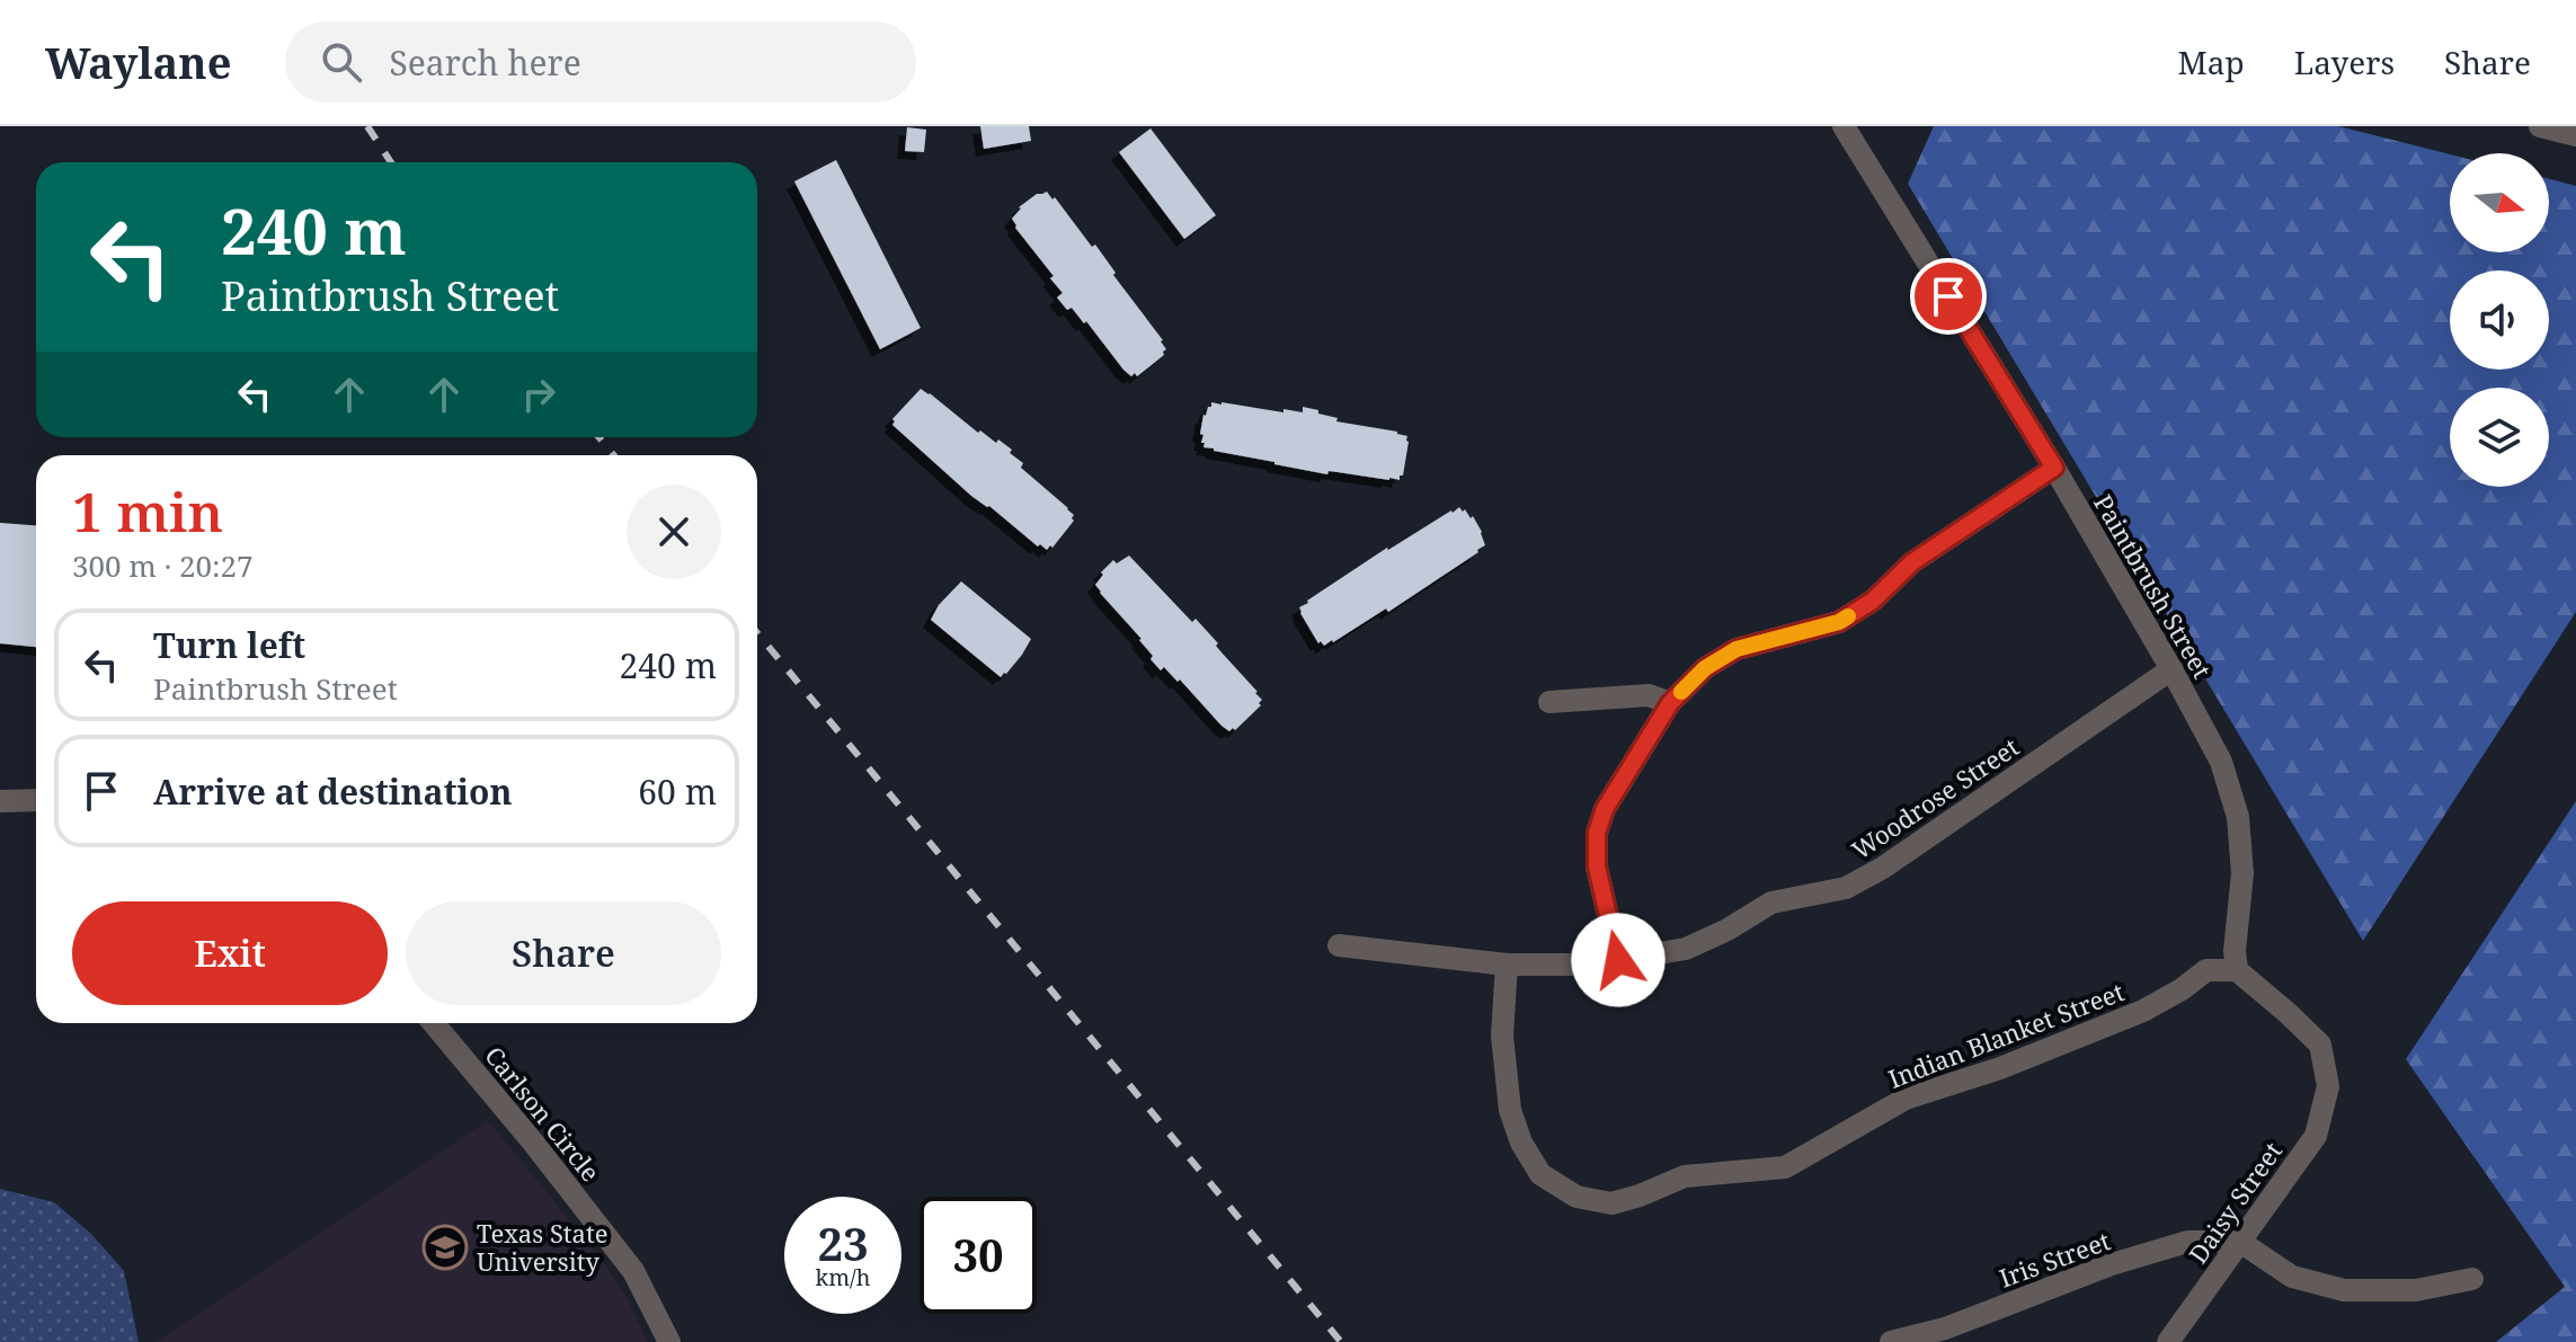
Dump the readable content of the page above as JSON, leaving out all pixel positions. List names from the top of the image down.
{
  "streets": {
    "street": [
      "Paintbrush Street",
      "Woodrose Street",
      "Indian Blanket Street",
      "Carlson Circle",
      "Daisy Street",
      "Iris Street"
    ]
  },
  "crossings": [
    ["Paintbrush Street", "Woodrose Street"],
    ["Paintbrush Street", "Indian Blanket Street"],
    ["Paintbrush Street", "Daisy Street"],
    ["Woodrose Street", "Indian Blanket Street"],
    ["Indian Blanket Street", "Daisy Street"],
    ["Daisy Street", "Iris Street"]
  ],
  "places": {
    "school or university": ["Texas State University"]
  },
  "north": "right",
  "page": {
    "header": "Waylane",
    "search": "Search here",
    "nav": ["Map", "Layers", "Share"],
    "turn": ["240 m", "Paintbrush Street"],
    "heading": ["1 min", "300 m · 20:27"],
    "list": [
      {
        "name": "Turn left",
        "note": "Paintbrush Street",
        "value": "240 m"
      },
      {
        "name": "Arrive at destination",
        "value": "60 m"
      }
    ],
    "buttons": ["Exit", "Share"],
    "speed": "23 km/h",
    "limit": "30"
  }
}
